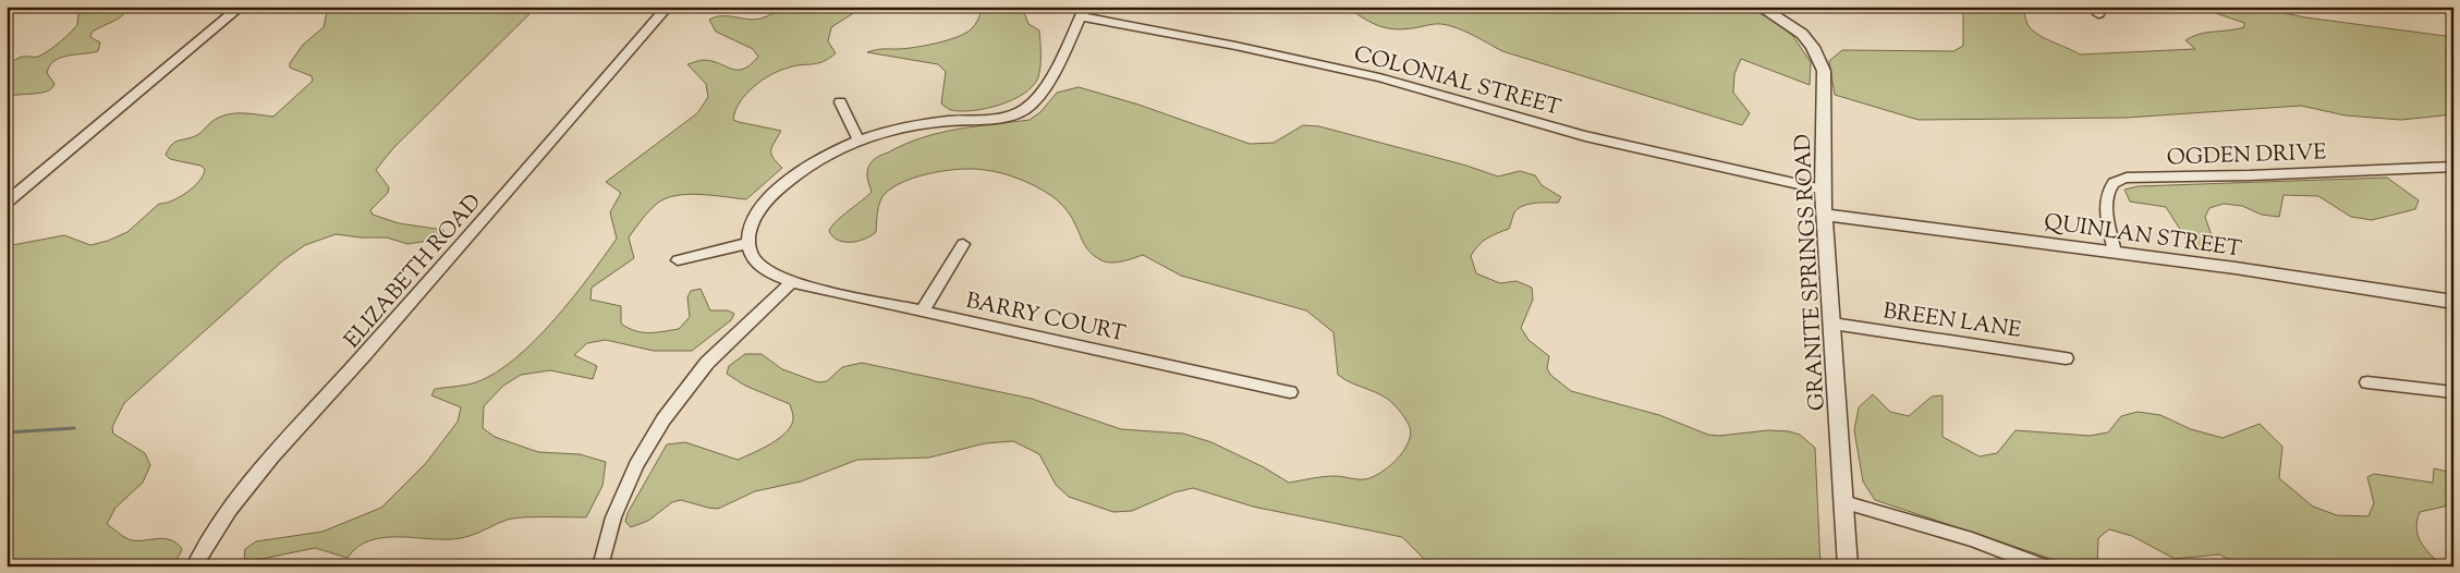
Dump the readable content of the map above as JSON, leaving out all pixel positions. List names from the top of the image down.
{
  "streets": {
    "street": [
      "COLONIAL STREET",
      "OGDEN DRIVE",
      "QUINLAN STREET",
      "ELIZABETH ROAD",
      "GRANITE SPRINGS ROAD",
      "BARRY COURT",
      "BREEN LANE"
    ]
  },
  "crossings": [
    ["COLONIAL STREET", "GRANITE SPRINGS ROAD"],
    ["OGDEN DRIVE", "QUINLAN STREET"],
    ["QUINLAN STREET", "GRANITE SPRINGS ROAD"],
    ["GRANITE SPRINGS ROAD", "BREEN LANE"]
  ]
}
